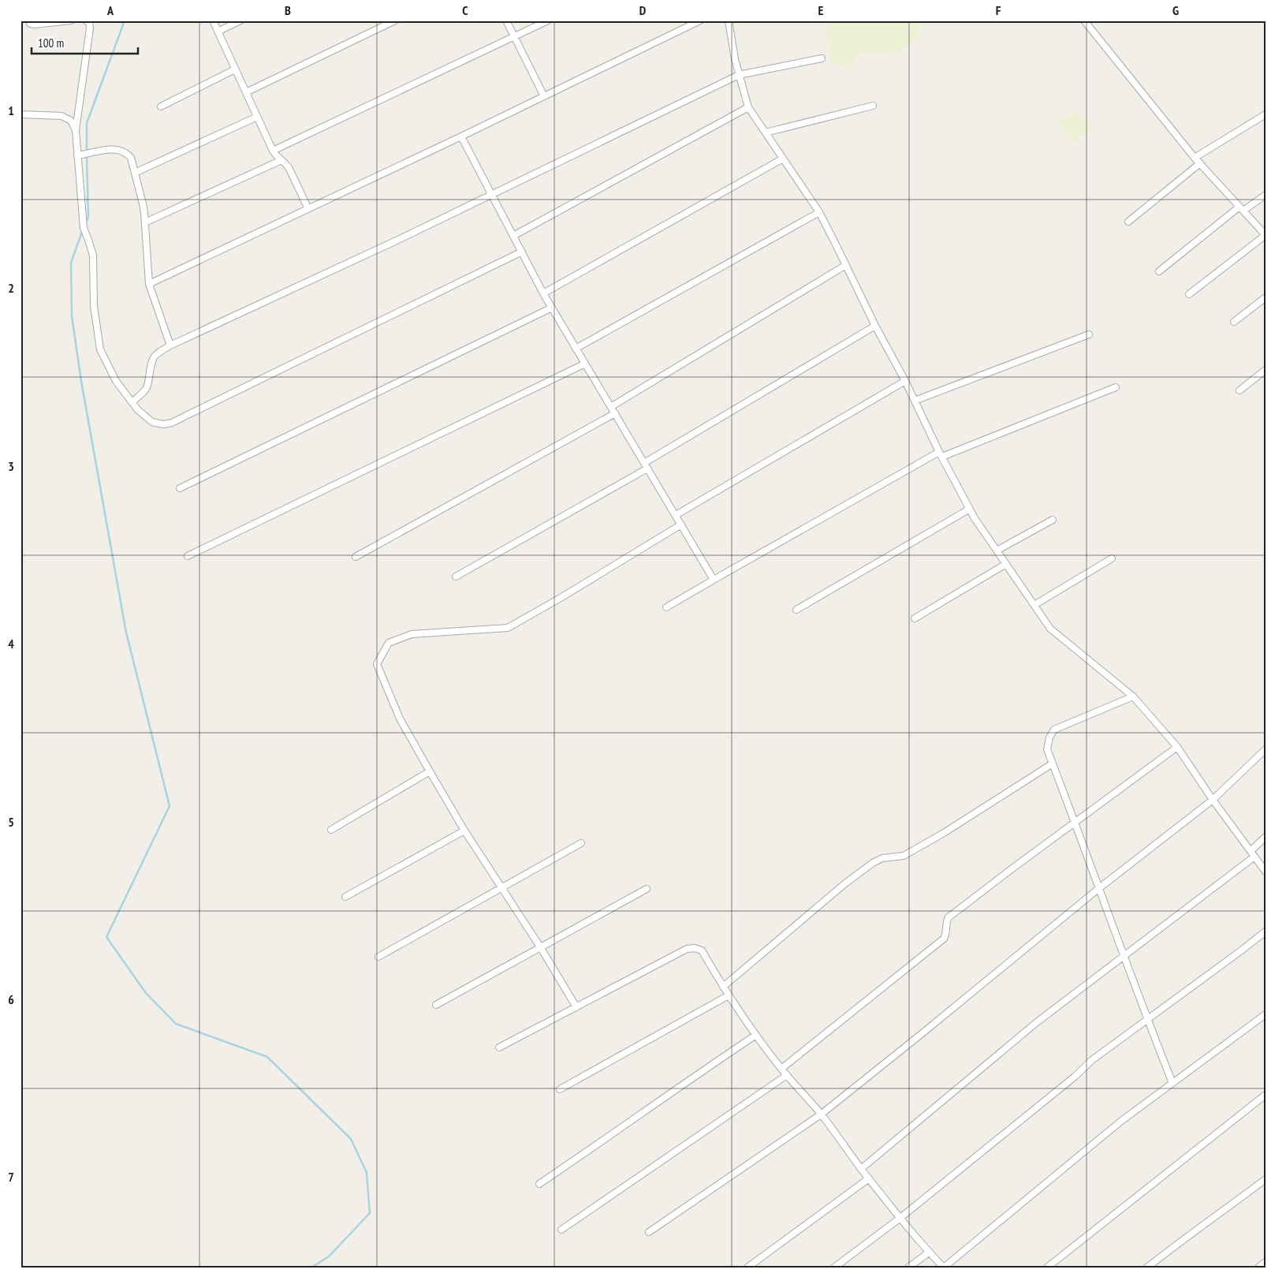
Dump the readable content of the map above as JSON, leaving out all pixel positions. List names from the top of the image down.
{
  "scale_bar": "100 m",
  "grid": {
    "columns": [
      "A",
      "B",
      "C",
      "D",
      "E",
      "F",
      "G"
    ],
    "rows": [
      "1",
      "2",
      "3",
      "4",
      "5",
      "6",
      "7"
    ]
  }
}
